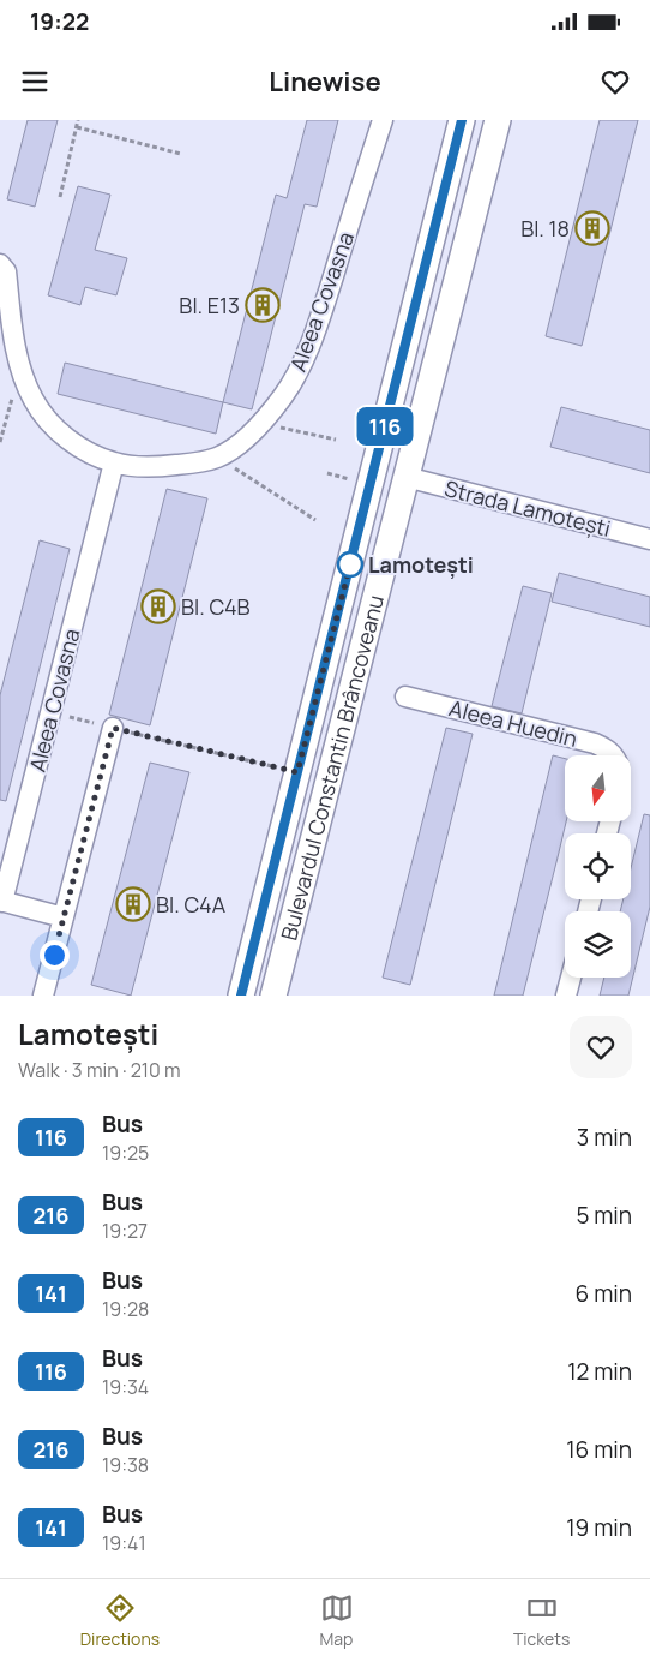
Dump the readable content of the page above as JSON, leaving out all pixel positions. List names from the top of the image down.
{
  "streets": {
    "main road": ["Bulevardul Constantin Brâncoveanu"],
    "street": ["Aleea Covasna", "Strada Lamotești", "Aleea Huedin"]
  },
  "crossings": [
    ["Strada Lamotești", "Bulevardul Constantin Brâncoveanu"]
  ],
  "places": {
    "building": [
      "Bl. 18",
      "Bl. E13",
      "Bl. C4B",
      "Bl. C4A"
    ],
    "other": ["Lamotești"]
  },
  "lines": ["bus line 116"],
  "north": "bottom",
  "page": {
    "status": "19:22",
    "header": "Linewise",
    "on_map": "116",
    "heading": ["Lamotești", "Walk · 3 min · 210 m"],
    "list": [
      {
        "mark": "116",
        "name": "Bus",
        "note": "19:25",
        "value": "3 min"
      },
      {
        "mark": "216",
        "name": "Bus",
        "note": "19:27",
        "value": "5 min"
      },
      {
        "mark": "141",
        "name": "Bus",
        "note": "19:28",
        "value": "6 min"
      },
      {
        "mark": "116",
        "name": "Bus",
        "note": "19:34",
        "value": "12 min"
      },
      {
        "mark": "216",
        "name": "Bus",
        "note": "19:38",
        "value": "16 min"
      },
      {
        "mark": "141",
        "name": "Bus",
        "note": "19:41",
        "value": "19 min"
      }
    ],
    "tabs": ["Directions", "Map", "Tickets"]
  }
}
